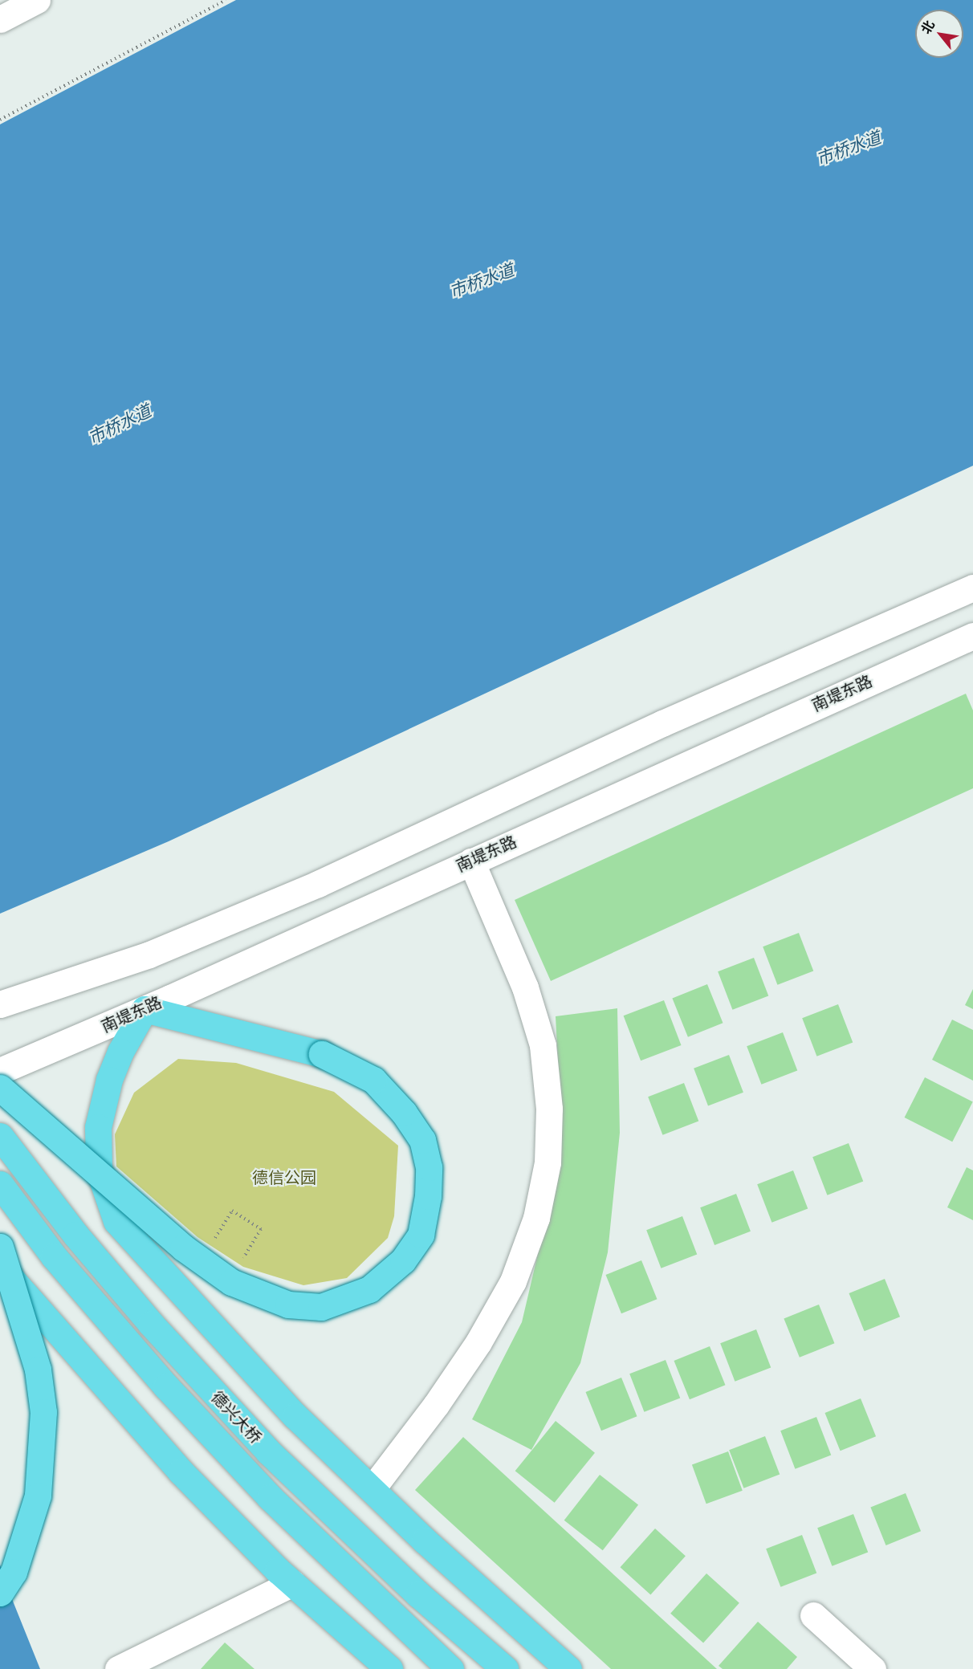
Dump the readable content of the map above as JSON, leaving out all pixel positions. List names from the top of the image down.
{
  "streets": {
    "main road": ["德兴大桥"],
    "street": ["南堤东路"]
  },
  "water": ["市桥水道"],
  "parks": ["德信公园"],
  "north": "top left"
}
